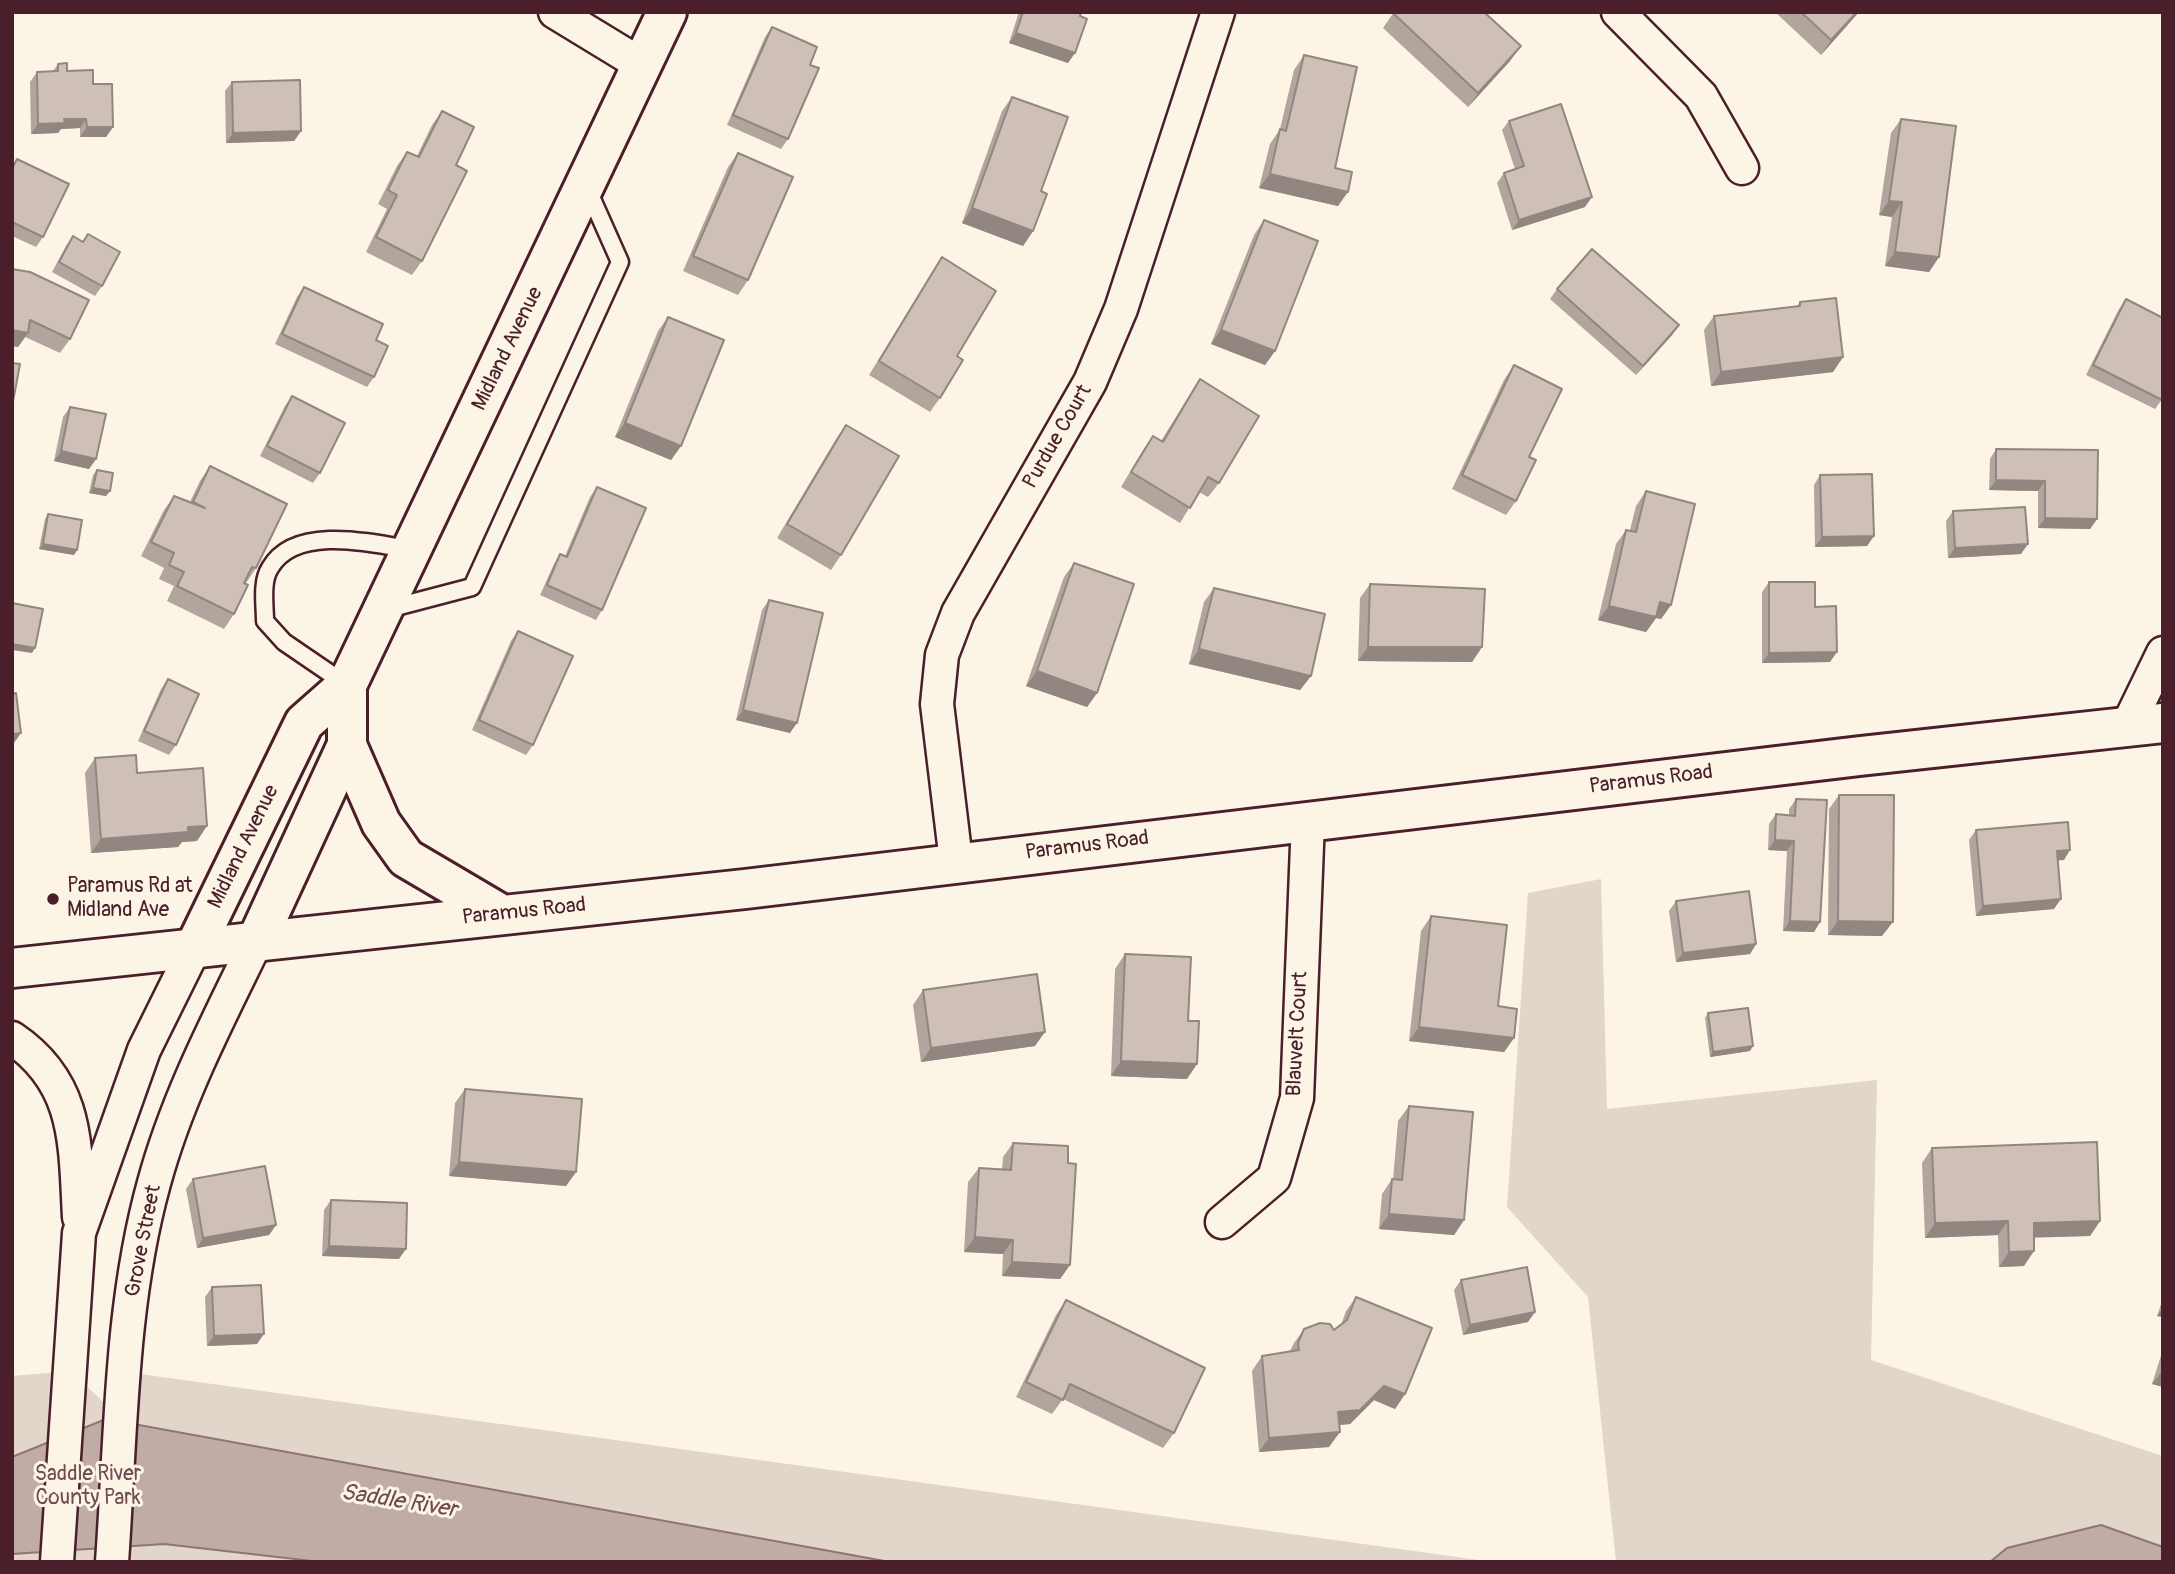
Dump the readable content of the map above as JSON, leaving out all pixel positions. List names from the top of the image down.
{
  "streets": {
    "main road": ["Midland Avenue", "Paramus Road"],
    "street": ["Purdue Court", "Blauvelt Court", "Grove Street"]
  },
  "crossings": [
    ["Midland Avenue", "Paramus Road"],
    ["Midland Avenue", "Grove Street"],
    ["Purdue Court", "Paramus Road"],
    ["Paramus Road", "Blauvelt Court"],
    ["Paramus Road", "Grove Street"]
  ],
  "water": ["Saddle River"],
  "parks": ["Saddle River County Park"],
  "places": ["Paramus Rd at Midland Ave"]
}
